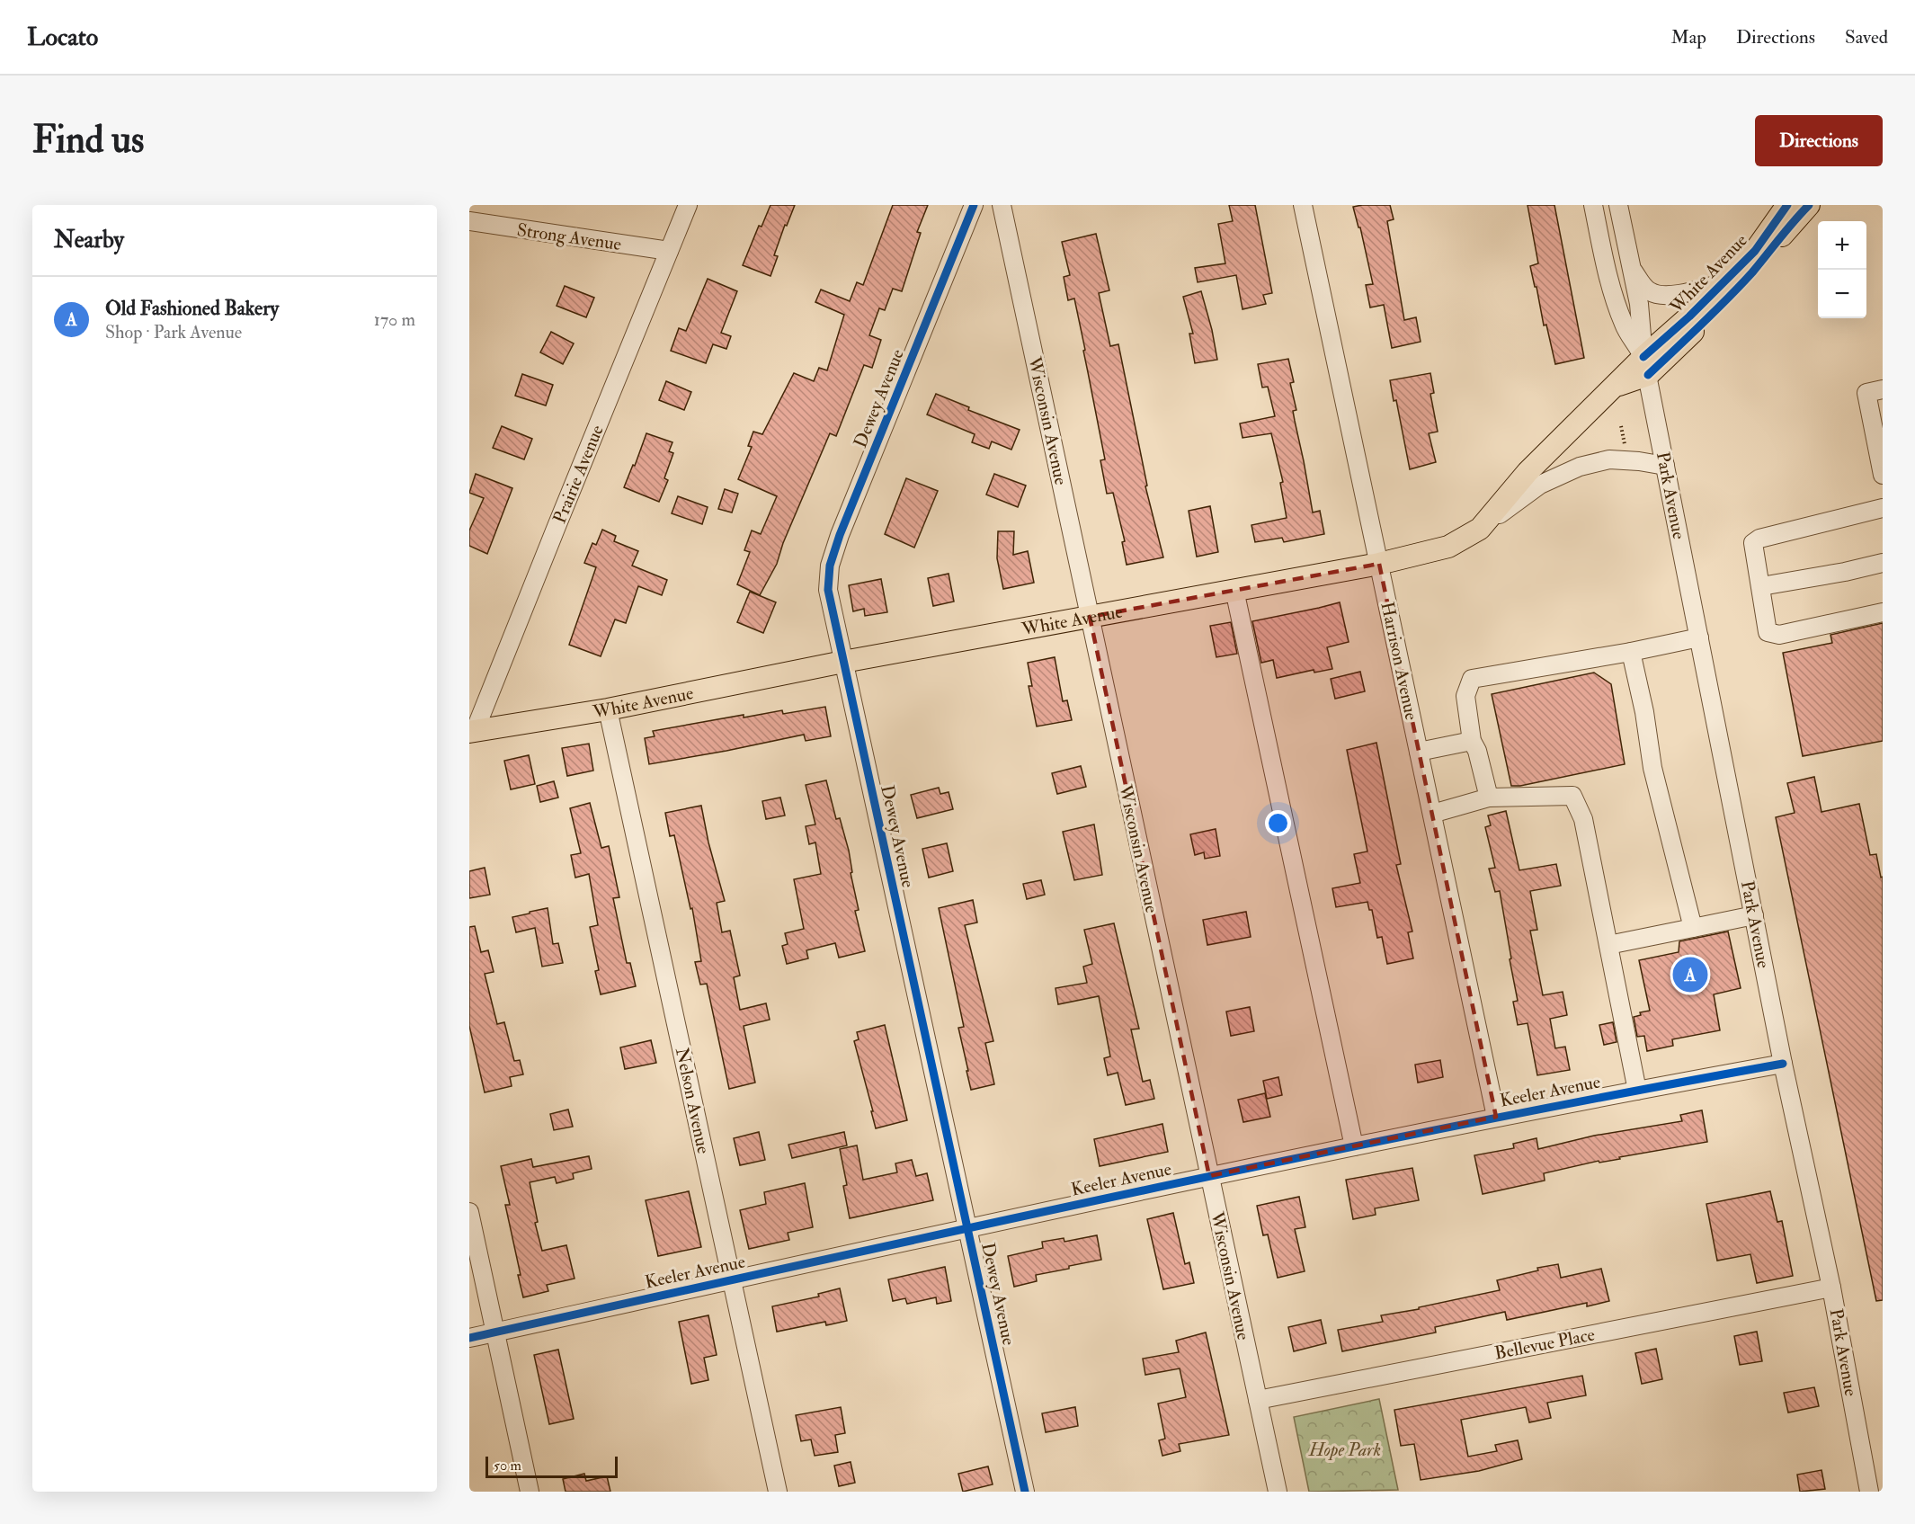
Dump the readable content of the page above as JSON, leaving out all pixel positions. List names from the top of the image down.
{
  "streets": {
    "main road": ["White Avenue"],
    "street": [
      "Strong Avenue",
      "Dewey Avenue",
      "Wisconsin Avenue",
      "Prairie Avenue",
      "Park Avenue",
      "Harrison Avenue",
      "Keeler Avenue",
      "Nelson Avenue",
      "Bellevue Place"
    ]
  },
  "crossings": [
    ["Strong Avenue", "Prairie Avenue"],
    ["White Avenue", "Dewey Avenue"],
    ["White Avenue", "Wisconsin Avenue"],
    ["White Avenue", "Prairie Avenue"],
    ["White Avenue", "Park Avenue"],
    ["White Avenue", "Harrison Avenue"],
    ["White Avenue", "Nelson Avenue"],
    ["Dewey Avenue", "Keeler Avenue"],
    ["Wisconsin Avenue", "Keeler Avenue"],
    ["Wisconsin Avenue", "Bellevue Place"],
    ["Park Avenue", "Keeler Avenue"],
    ["Park Avenue", "Bellevue Place"],
    ["Harrison Avenue", "Keeler Avenue"],
    ["Keeler Avenue", "Nelson Avenue"]
  ],
  "parks": ["Hope Park"],
  "scale_bar": "50 m",
  "page": {
    "header": "Locato",
    "nav": ["Map", "Directions", "Saved"],
    "buttons": "Directions",
    "title": "Find us",
    "heading": "Nearby",
    "map_buttons": ["+", "−"],
    "list": [
      {
        "mark": "A",
        "name": "Old Fashioned Bakery",
        "note": "Shop · Park Avenue",
        "value": "170 m"
      }
    ],
    "pins": "A",
    "scale": "50 m"
  }
}
